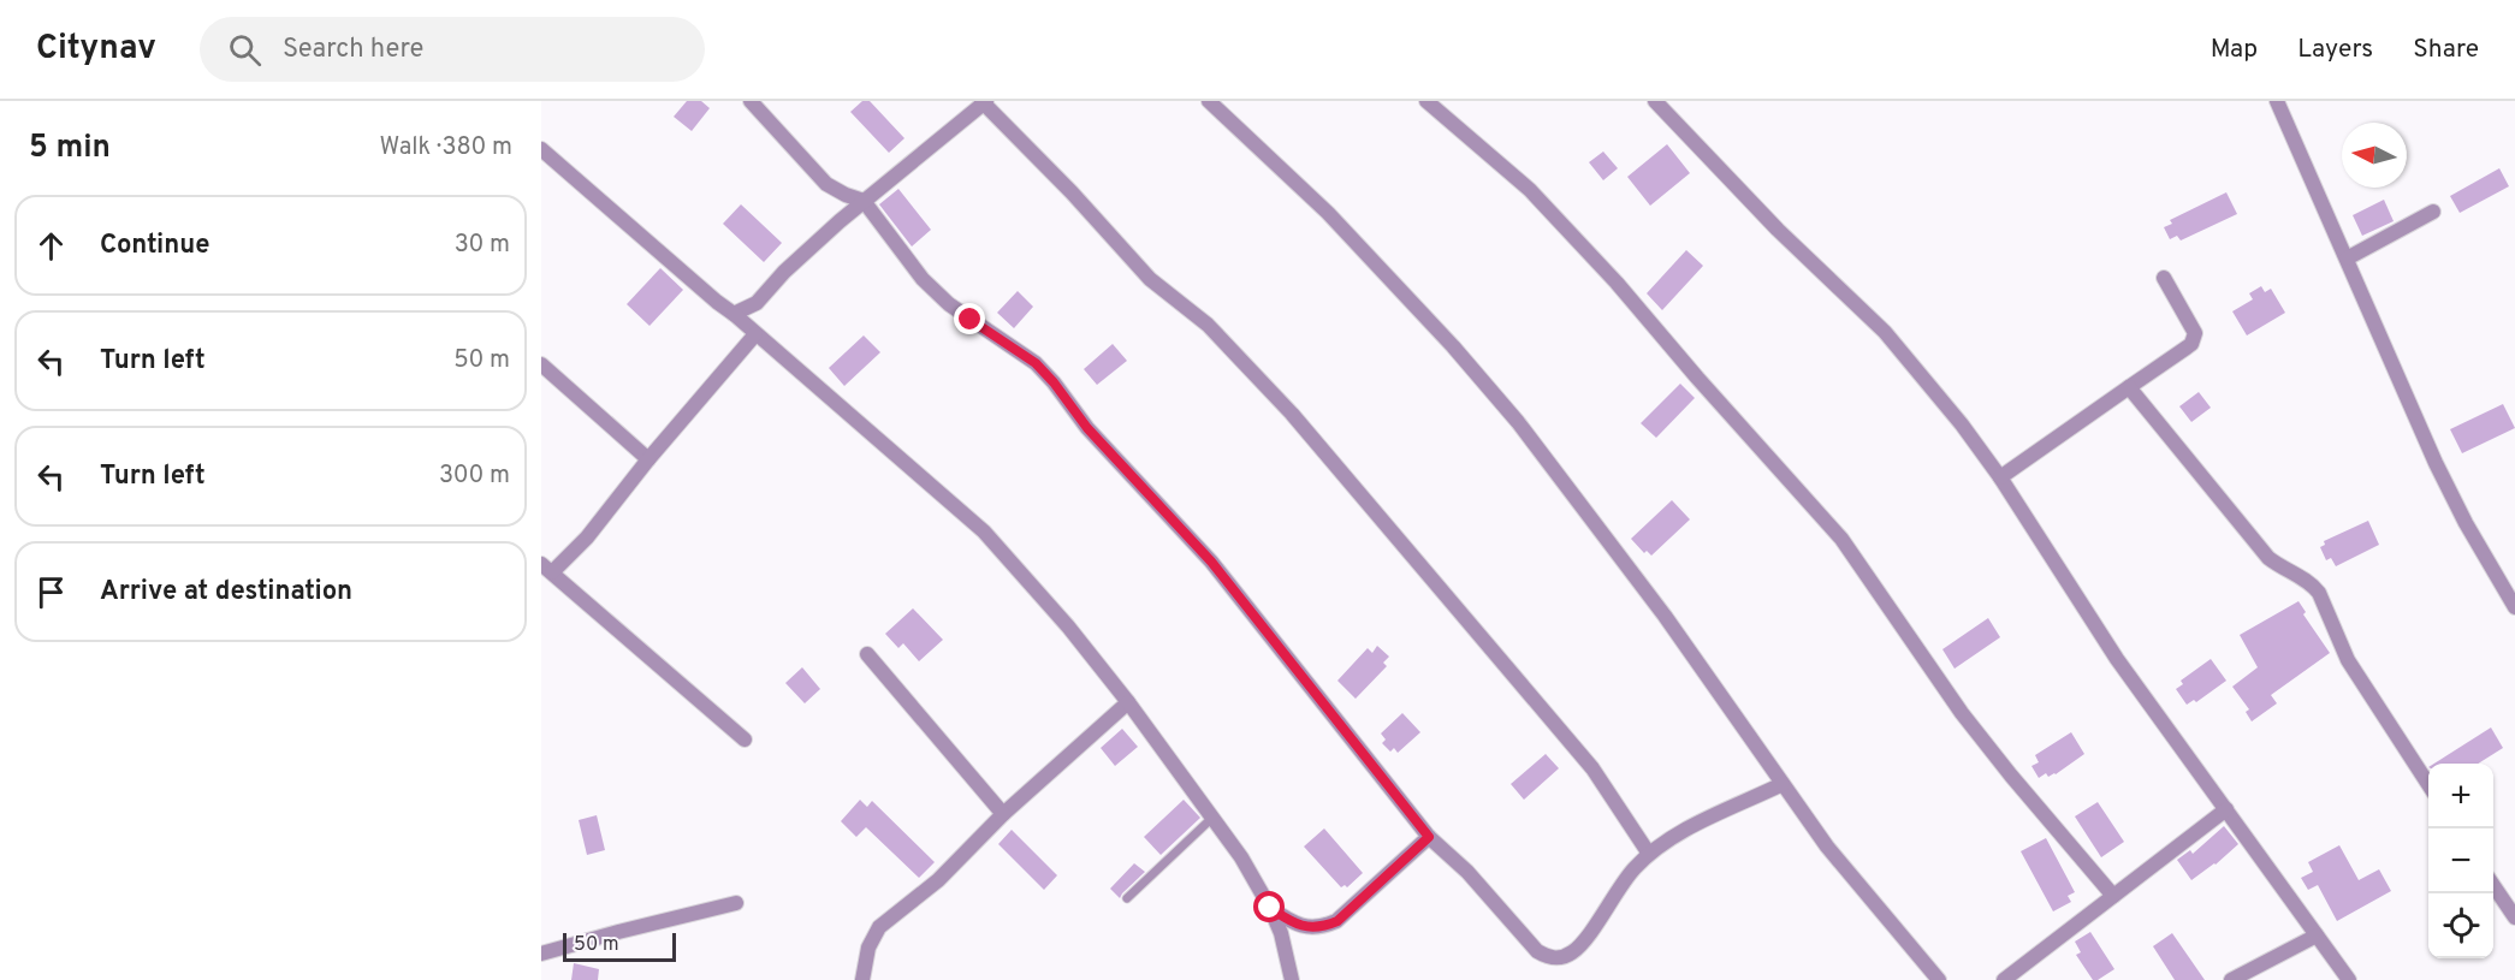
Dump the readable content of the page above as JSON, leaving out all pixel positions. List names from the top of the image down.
{
  "scale_bar": "50 m",
  "north": "left",
  "page": {
    "header": "Citynav",
    "search": "Search here",
    "nav": ["Map", "Layers", "Share"],
    "heading": ["5 min", "Walk · 380 m"],
    "list": [
      ["Continue", "30 m"],
      ["Turn left", "50 m"],
      ["Turn left", "300 m"],
      "Arrive at destination"
    ],
    "map_buttons": ["+", "−"],
    "scale": "50 m"
  }
}
